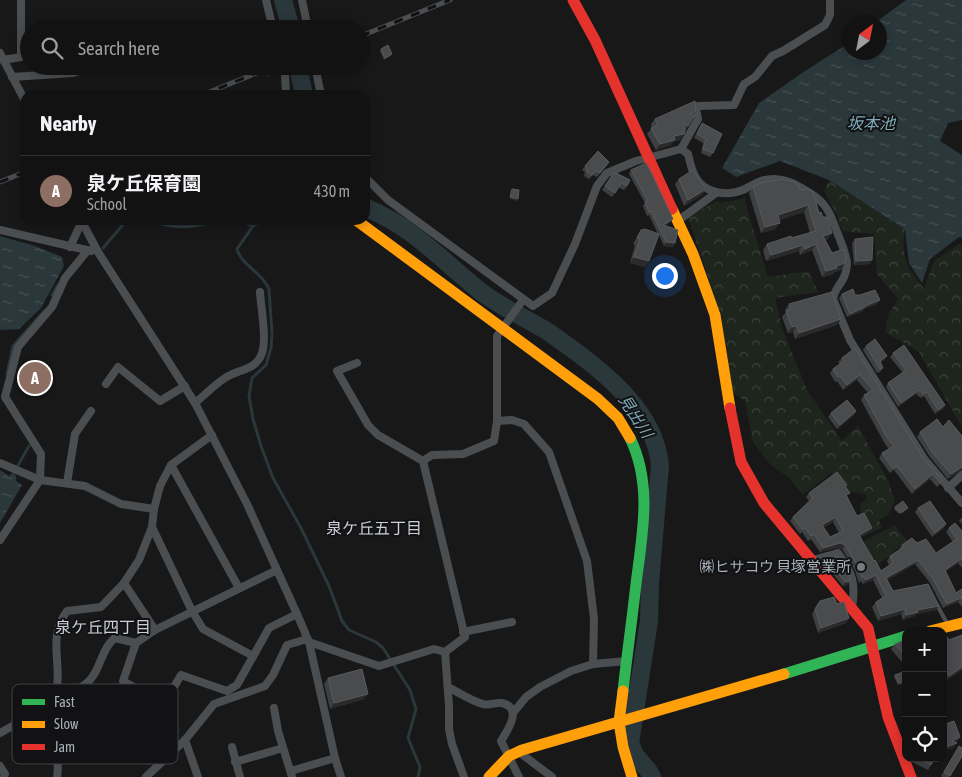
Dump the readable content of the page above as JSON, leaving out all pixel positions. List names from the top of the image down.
{
  "districts": ["泉ケ丘五丁目", "泉ケ丘四丁目"],
  "water": ["坂本池", "見出川"],
  "places": ["㈱ヒサコウ 貝塚営業所"],
  "legend": ["Fast", "Slow", "Jam"],
  "north": "top right",
  "page": {
    "search": "Search here",
    "heading": "Nearby",
    "list": [
      {
        "mark": "A",
        "name": "泉ケ丘保育園",
        "note": "School",
        "value": "430 m"
      }
    ],
    "pins": "A",
    "map_buttons": ["+", "−"]
  }
}
